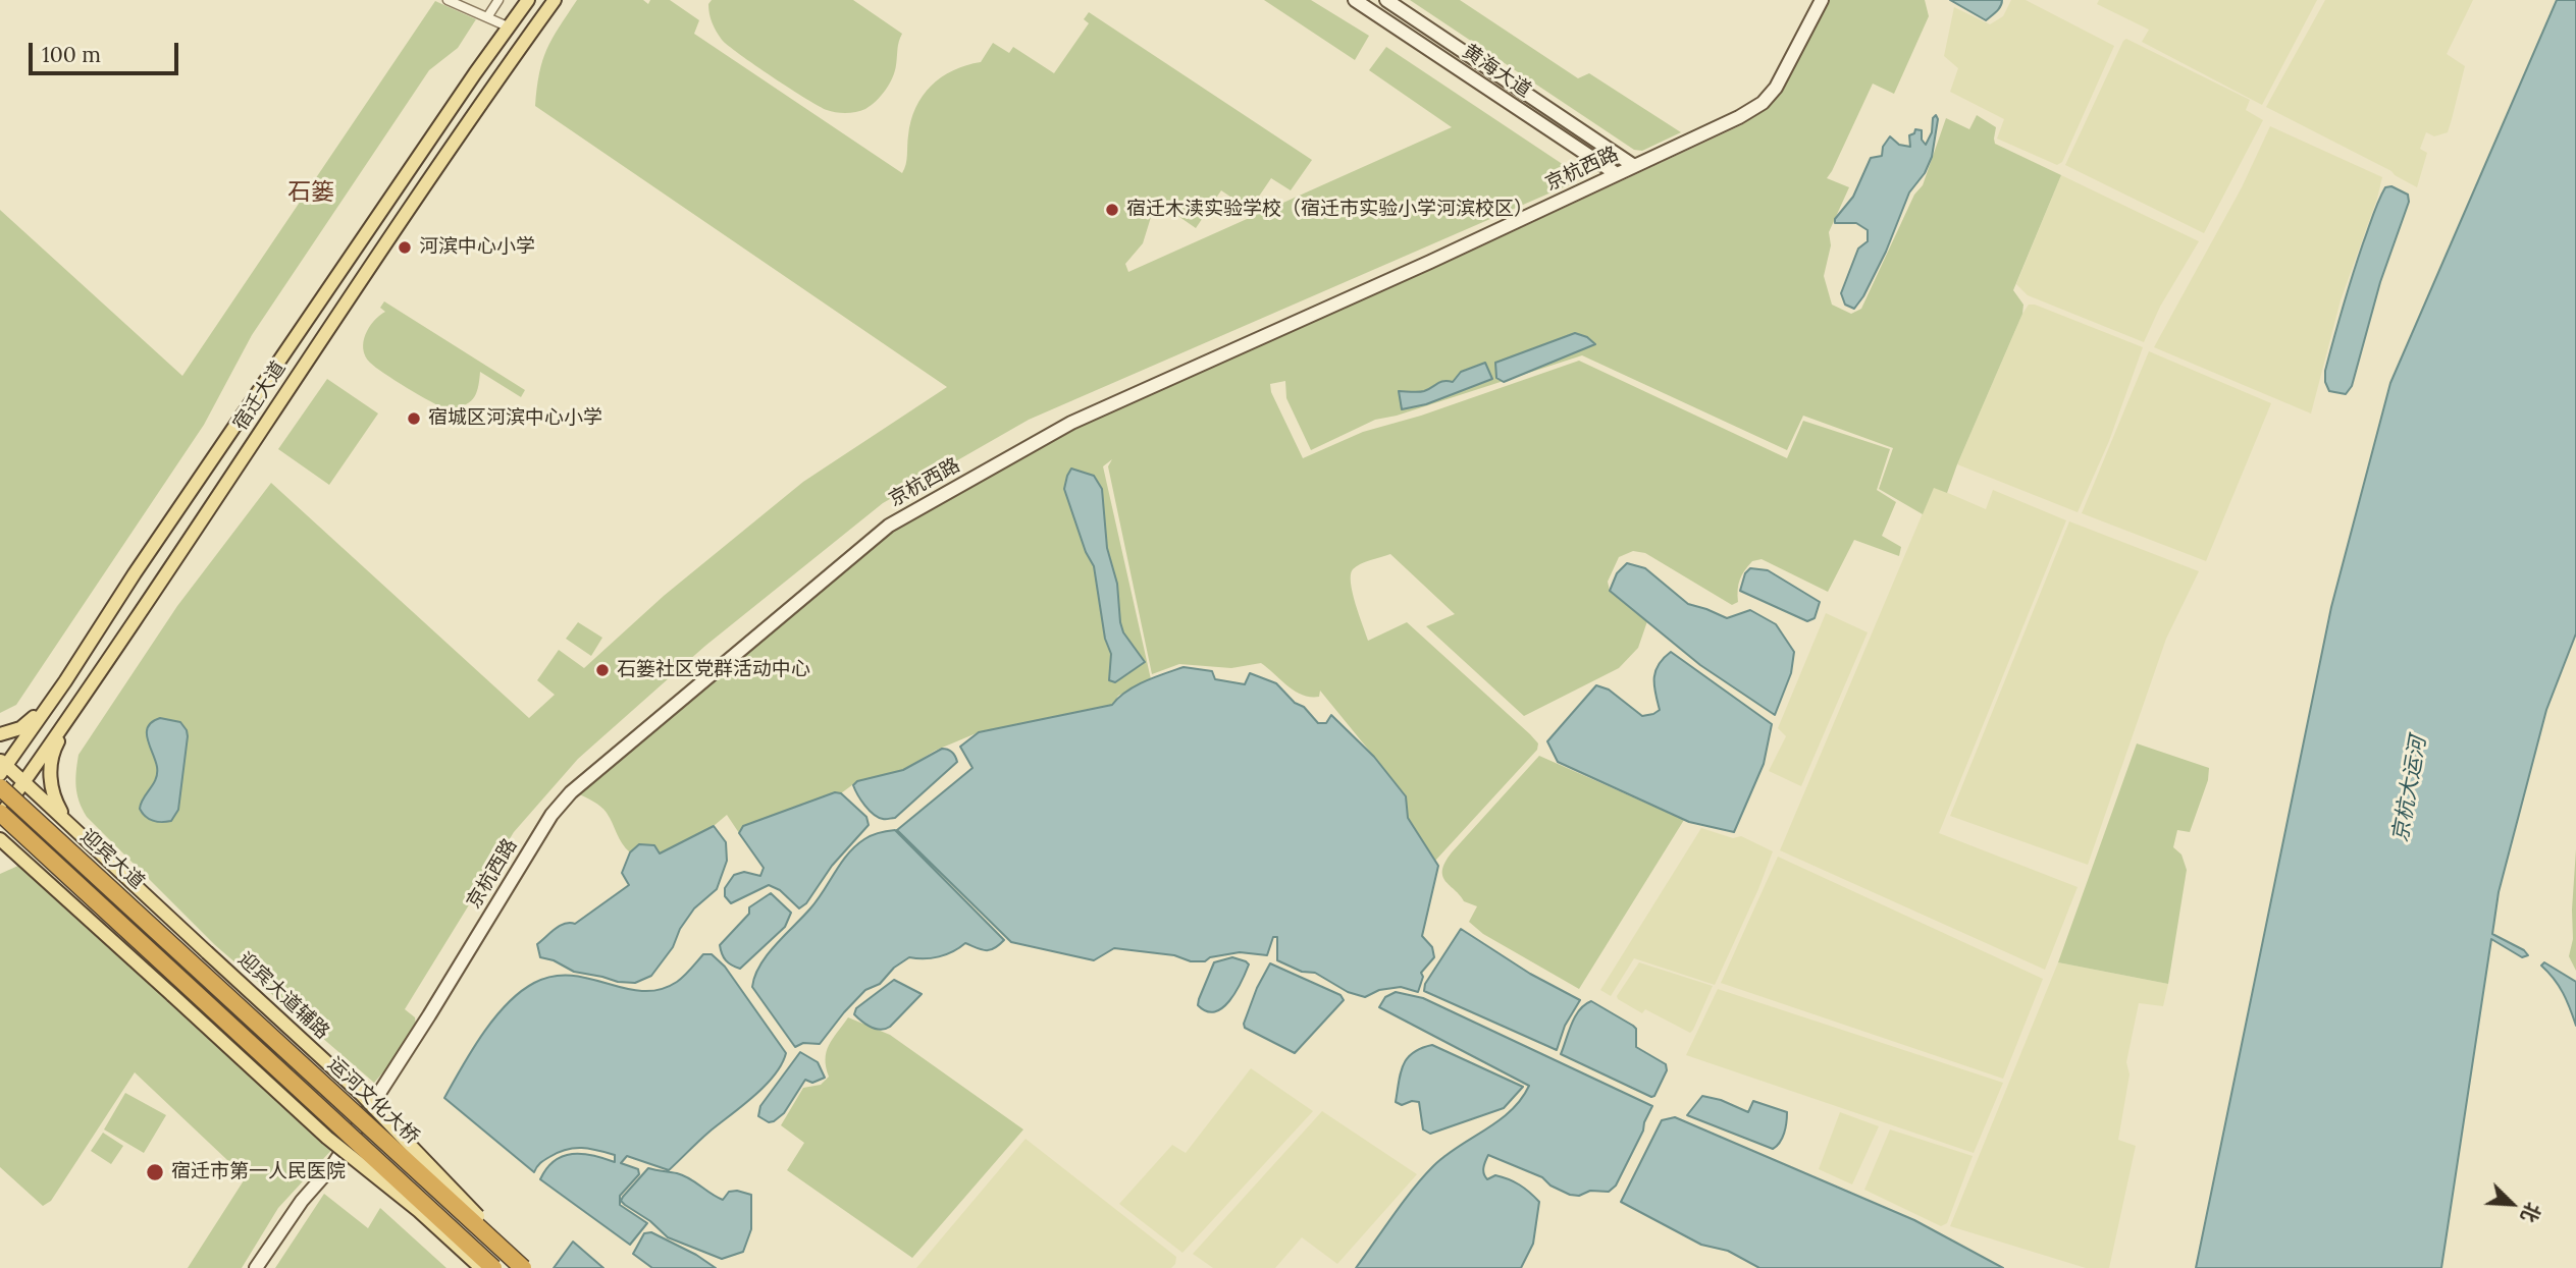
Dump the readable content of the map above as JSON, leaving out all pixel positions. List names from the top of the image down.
{
  "streets": {
    "highway": ["迎宾大道", "运河文化大桥"],
    "main road": [
      "黄海大道",
      "京杭西路",
      "宿迁大道",
      "迎宾大道辅路"
    ]
  },
  "crossings": [
    ["黄海大道", "京杭西路"],
    ["宿迁大道", "迎宾大道"],
    ["宿迁大道", "迎宾大道辅路"],
    ["迎宾大道", "运河文化大桥"]
  ],
  "districts": ["石篓"],
  "water": ["京杭大运河"],
  "places": [
    "宿迁木渎实验学校（宿迁市实验小学河滨校区）",
    "河滨中心小学",
    "宿城区河滨中心小学",
    "石篓社区党群活动中心",
    "宿迁市第一人民医院"
  ],
  "scale_bar": "100 m",
  "north": "bottom right"
}
